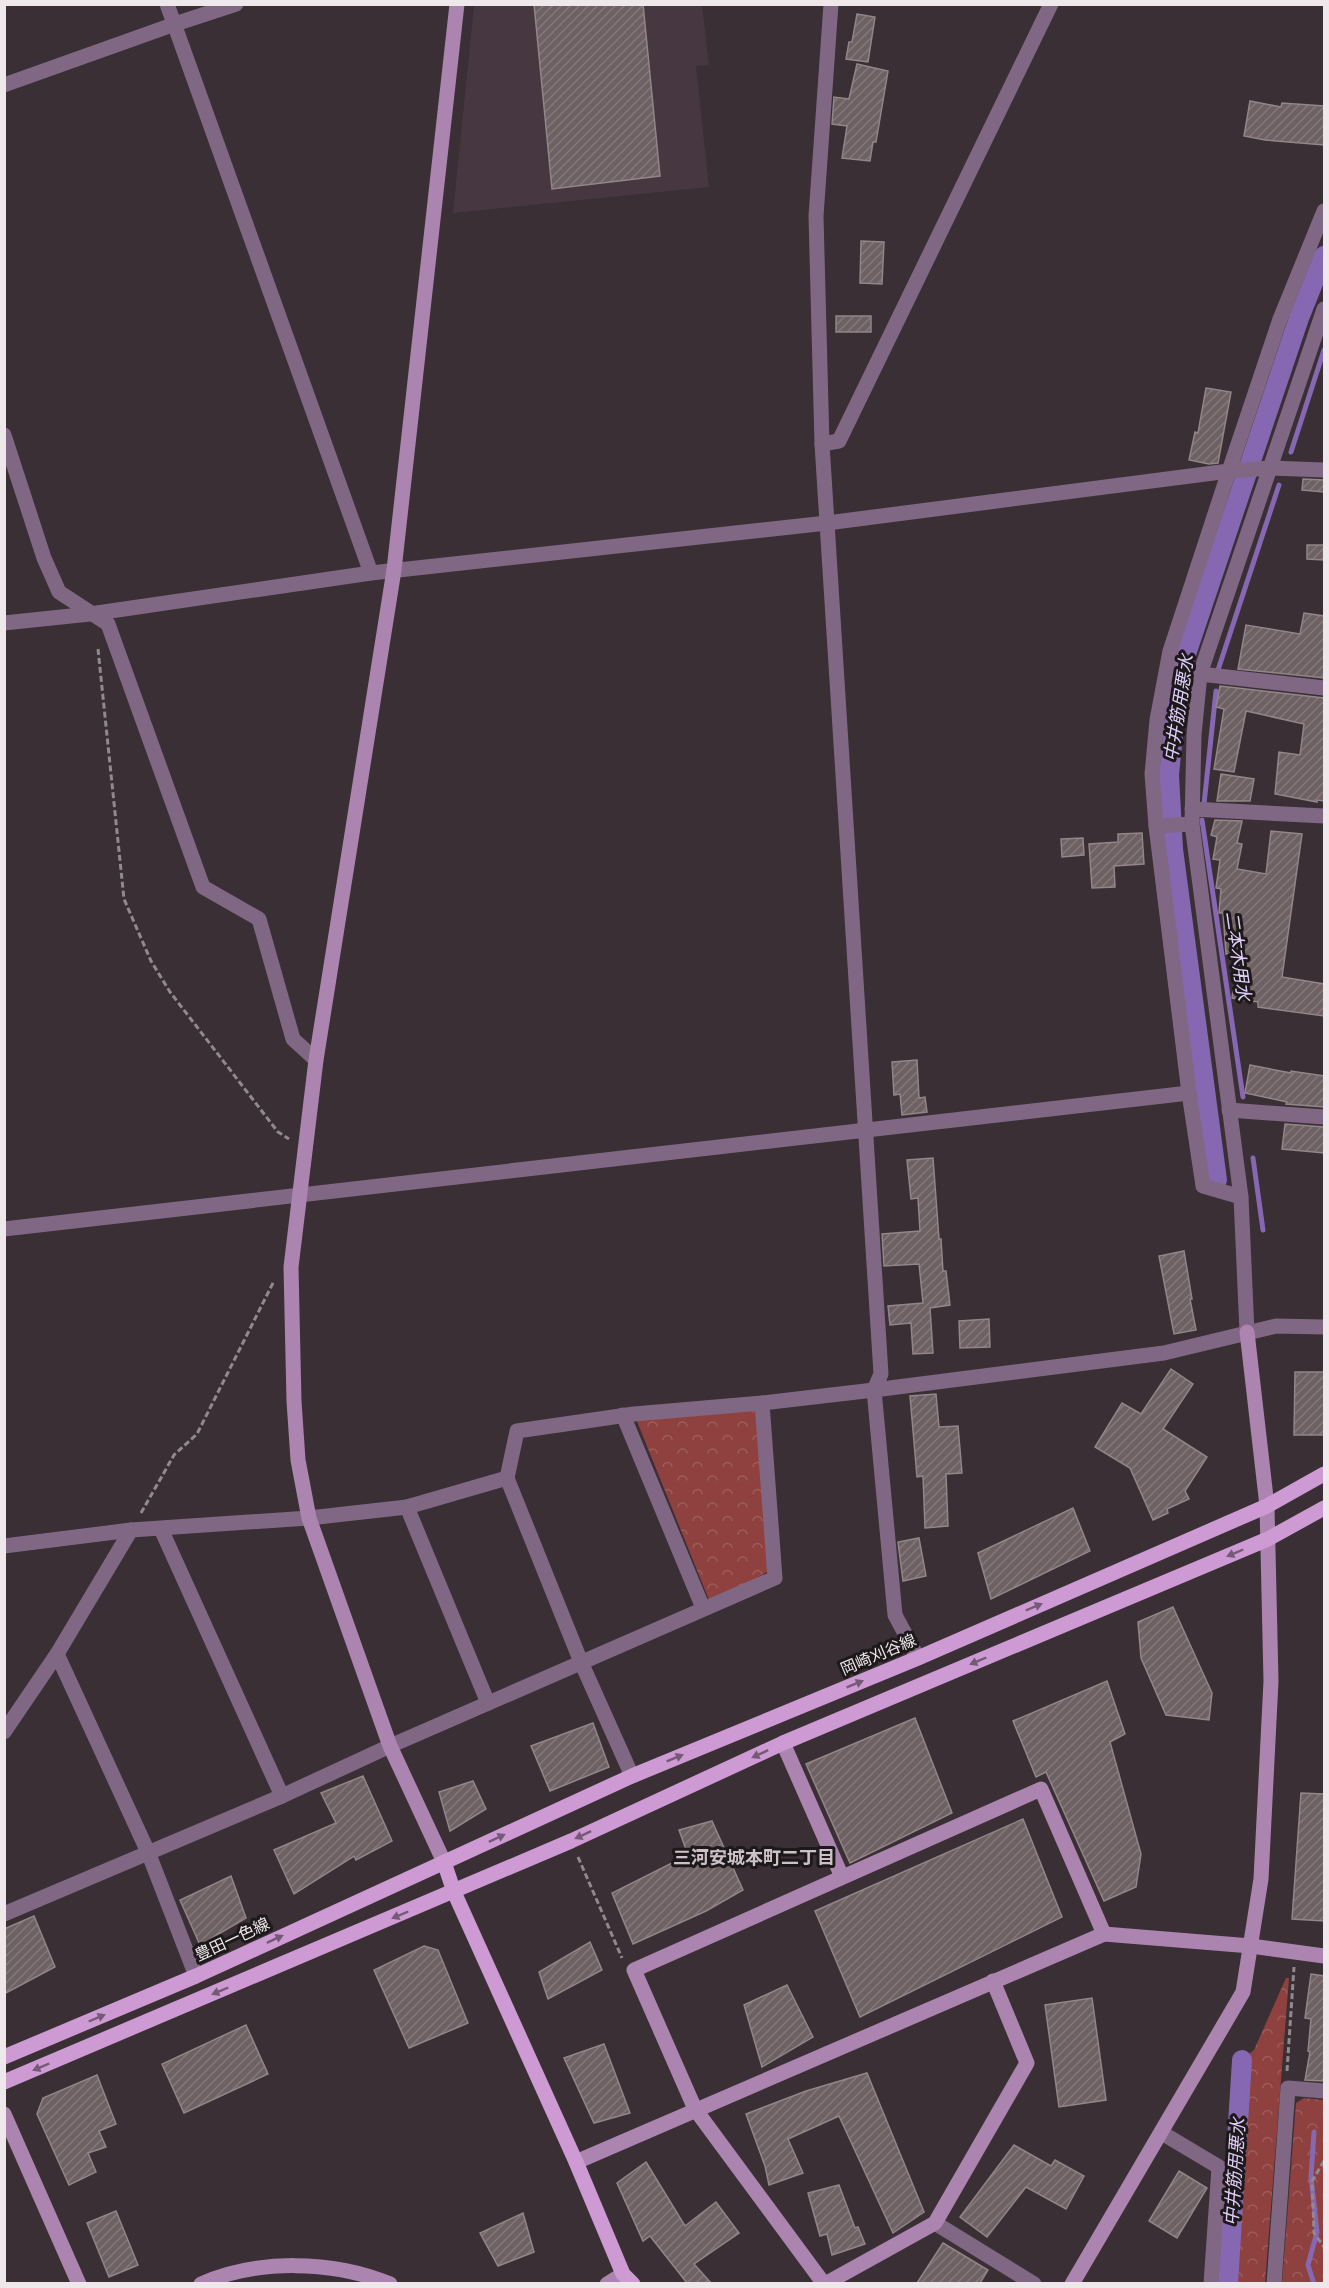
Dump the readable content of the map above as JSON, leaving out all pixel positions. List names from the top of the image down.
{
  "streets": {
    "main road": ["岡崎刈谷線", "豊田一色線"]
  },
  "crossings": [
    ["岡崎刈谷線", "豊田一色線"]
  ],
  "districts": ["三河安城本町二丁目"],
  "water": ["中井筋用悪水", "二本木用水"]
}
